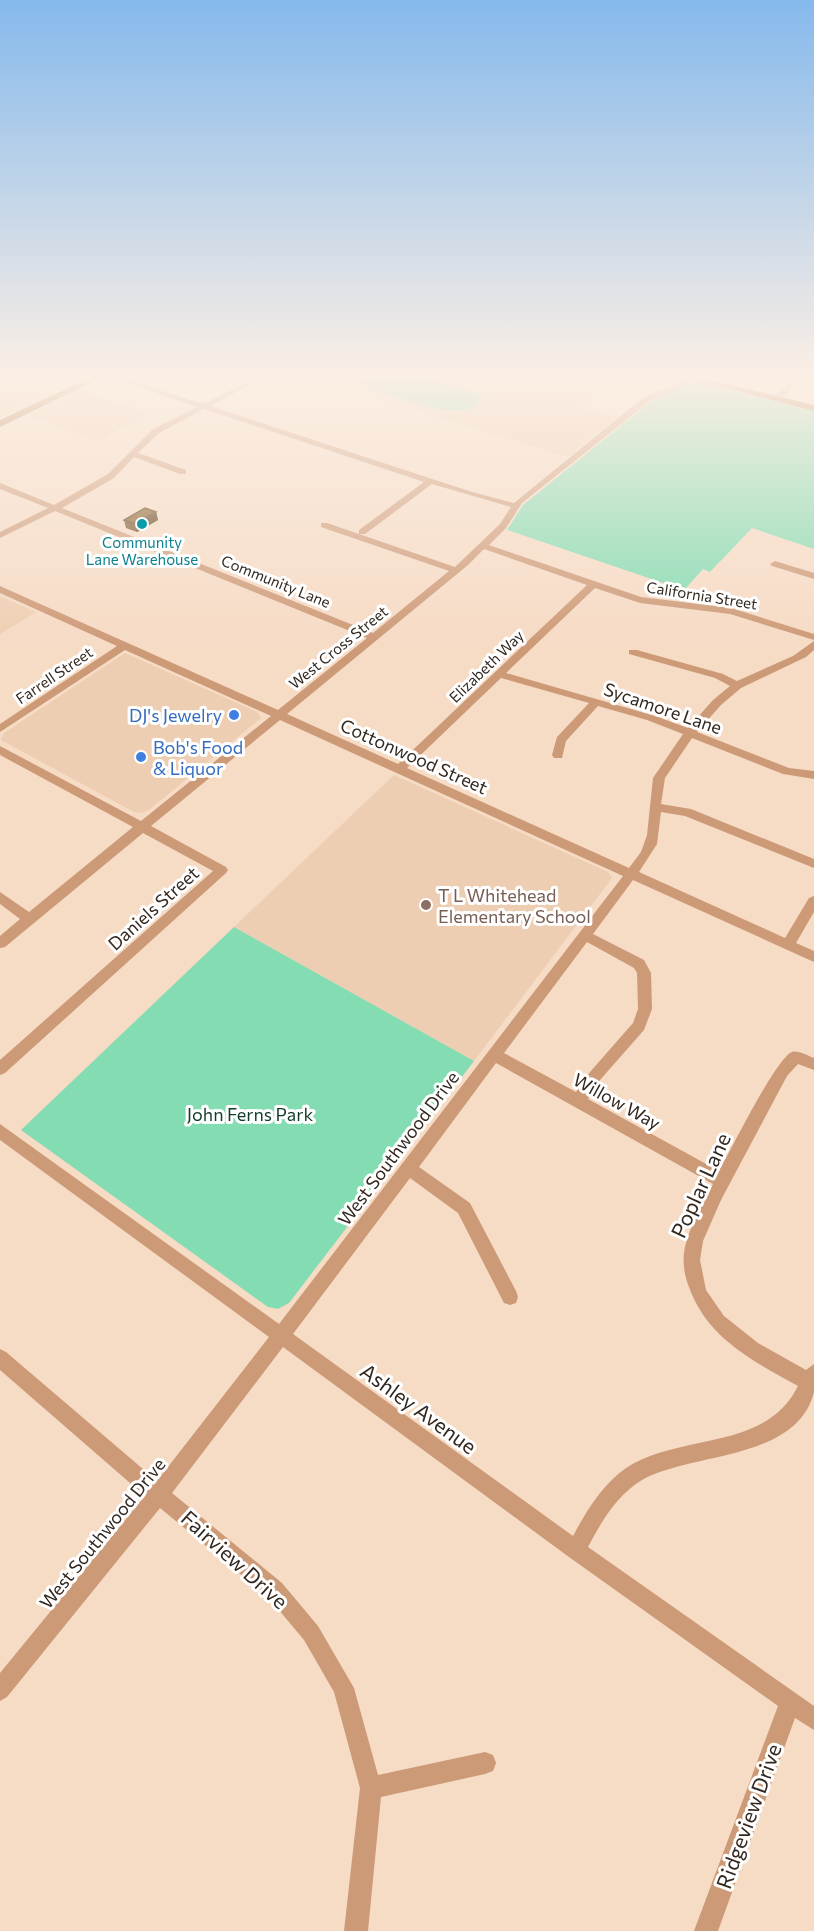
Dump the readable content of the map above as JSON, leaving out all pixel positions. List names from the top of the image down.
{
  "streets": {
    "street": [
      "Community Lane",
      "California Street",
      "West Cross Street",
      "Elizabeth Way",
      "Farrell Street",
      "Sycamore Lane",
      "Cottonwood Street",
      "Daniels Street",
      "Willow Way",
      "West Southwood Drive",
      "Poplar Lane",
      "Ashley Avenue",
      "Fairview Drive",
      "Ridgeview Drive"
    ]
  },
  "crossings": [
    ["Community Lane", "West Cross Street"],
    ["California Street", "West Cross Street"],
    ["California Street", "Elizabeth Way"],
    ["West Cross Street", "Cottonwood Street"],
    ["West Cross Street", "Daniels Street"],
    ["Elizabeth Way", "Sycamore Lane"],
    ["Elizabeth Way", "Cottonwood Street"],
    ["Farrell Street", "Cottonwood Street"],
    ["Sycamore Lane", "West Southwood Drive"],
    ["Cottonwood Street", "West Southwood Drive"],
    ["Willow Way", "West Southwood Drive"],
    ["Willow Way", "Poplar Lane"],
    ["West Southwood Drive", "Ashley Avenue"],
    ["West Southwood Drive", "Fairview Drive"],
    ["Ashley Avenue", "Ridgeview Drive"]
  ],
  "parks": ["John Ferns Park"],
  "places": [
    "Community Lane Warehouse",
    "DJ's Jewelry",
    "Bob's Food & Liquor",
    "T L Whitehead Elementary School"
  ]
}
